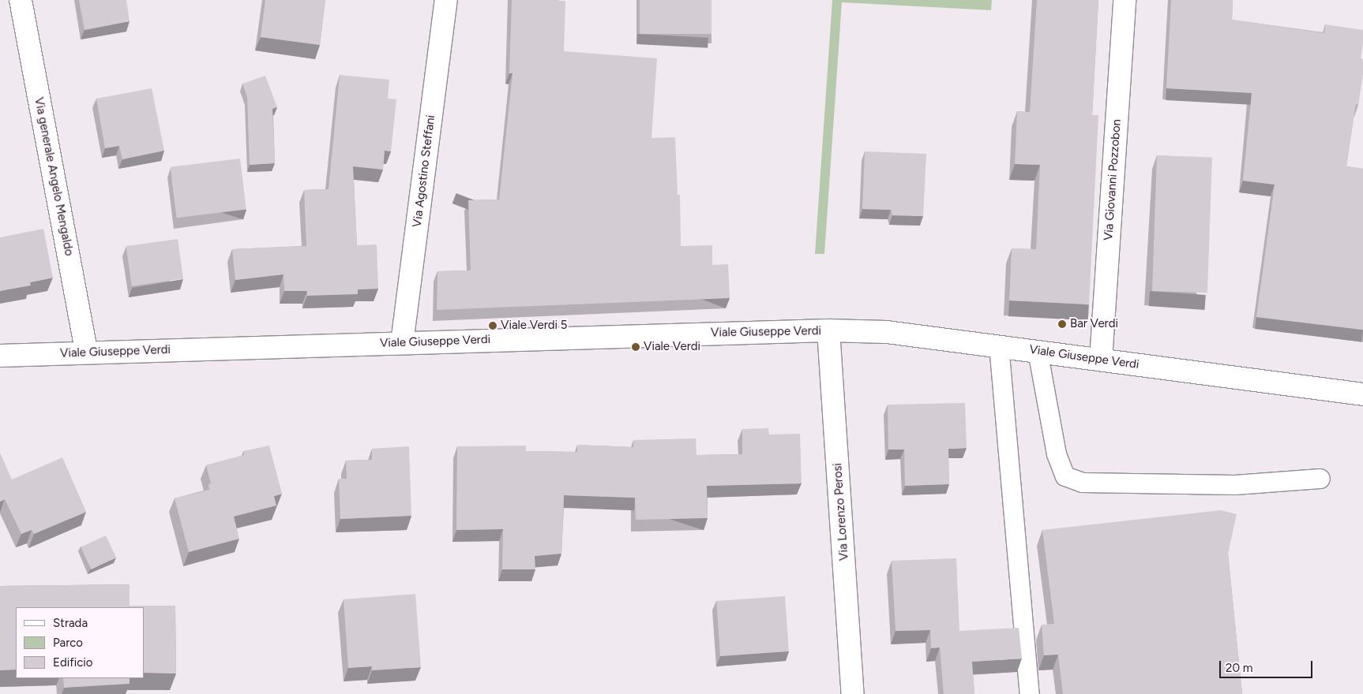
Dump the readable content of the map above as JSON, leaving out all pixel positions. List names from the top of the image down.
{
  "streets": {
    "street": [
      "Via Agostino Steffani",
      "Via generale Angelo Mengaldo",
      "Via Giovanni Pozzobon",
      "Viale Giuseppe Verdi",
      "Via Lorenzo Perosi"
    ]
  },
  "crossings": [
    ["Via Agostino Steffani", "Viale Giuseppe Verdi"],
    ["Via generale Angelo Mengaldo", "Viale Giuseppe Verdi"],
    ["Via Giovanni Pozzobon", "Viale Giuseppe Verdi"],
    ["Viale Giuseppe Verdi", "Via Lorenzo Perosi"]
  ],
  "places": ["Bar Verdi", "Viale Verdi 5", "Viale Verdi"],
  "legend": ["Strada", "Parco", "Edificio"],
  "scale_bar": "20 m"
}
